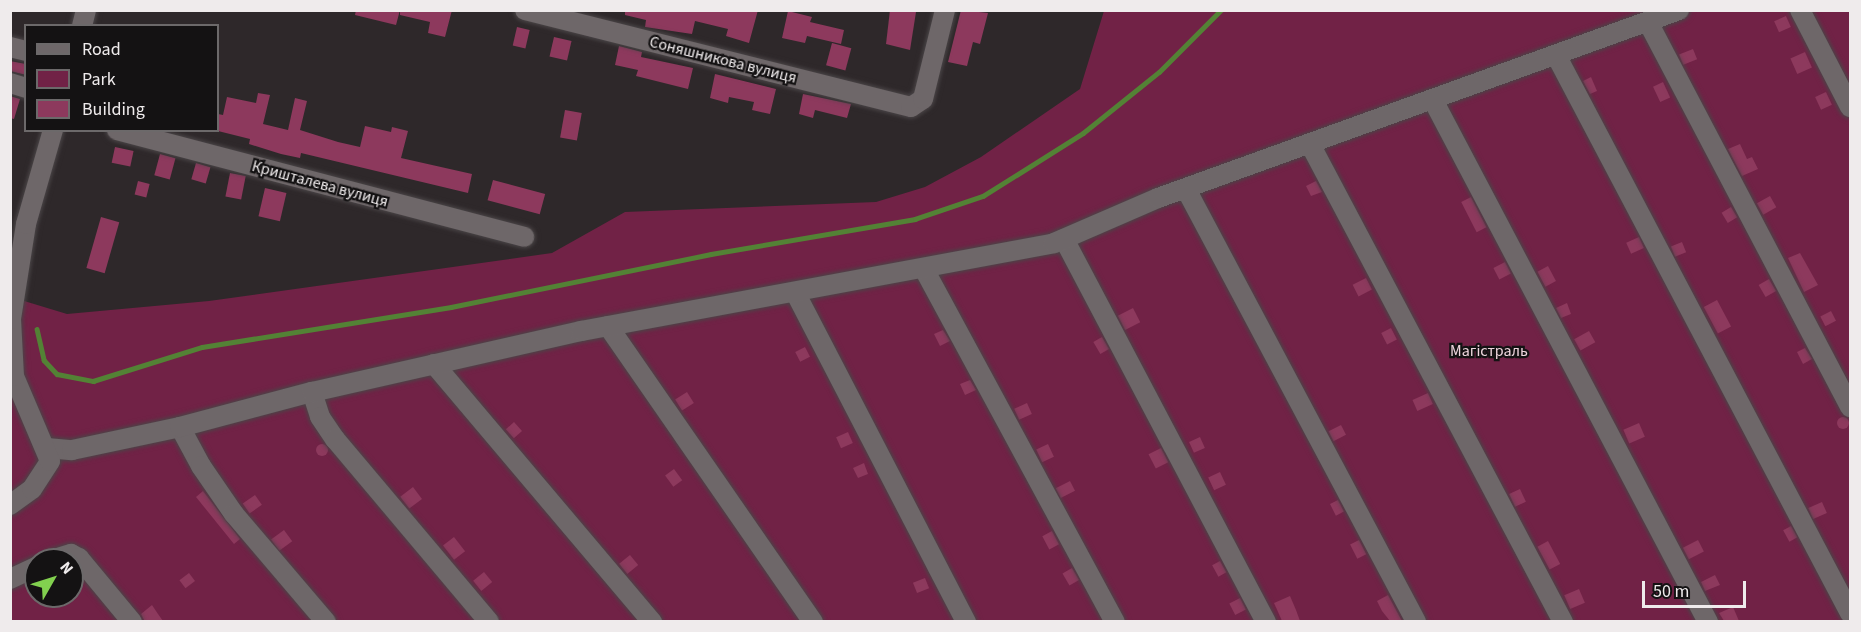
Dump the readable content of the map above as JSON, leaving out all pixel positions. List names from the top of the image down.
{
  "streets": {
    "street": ["Соняшникова вулиця", "Кришталева вулиця"]
  },
  "parks": ["Магістраль"],
  "legend": ["Road", "Park", "Building"],
  "scale_bar": "50 m",
  "north": "top right"
}
